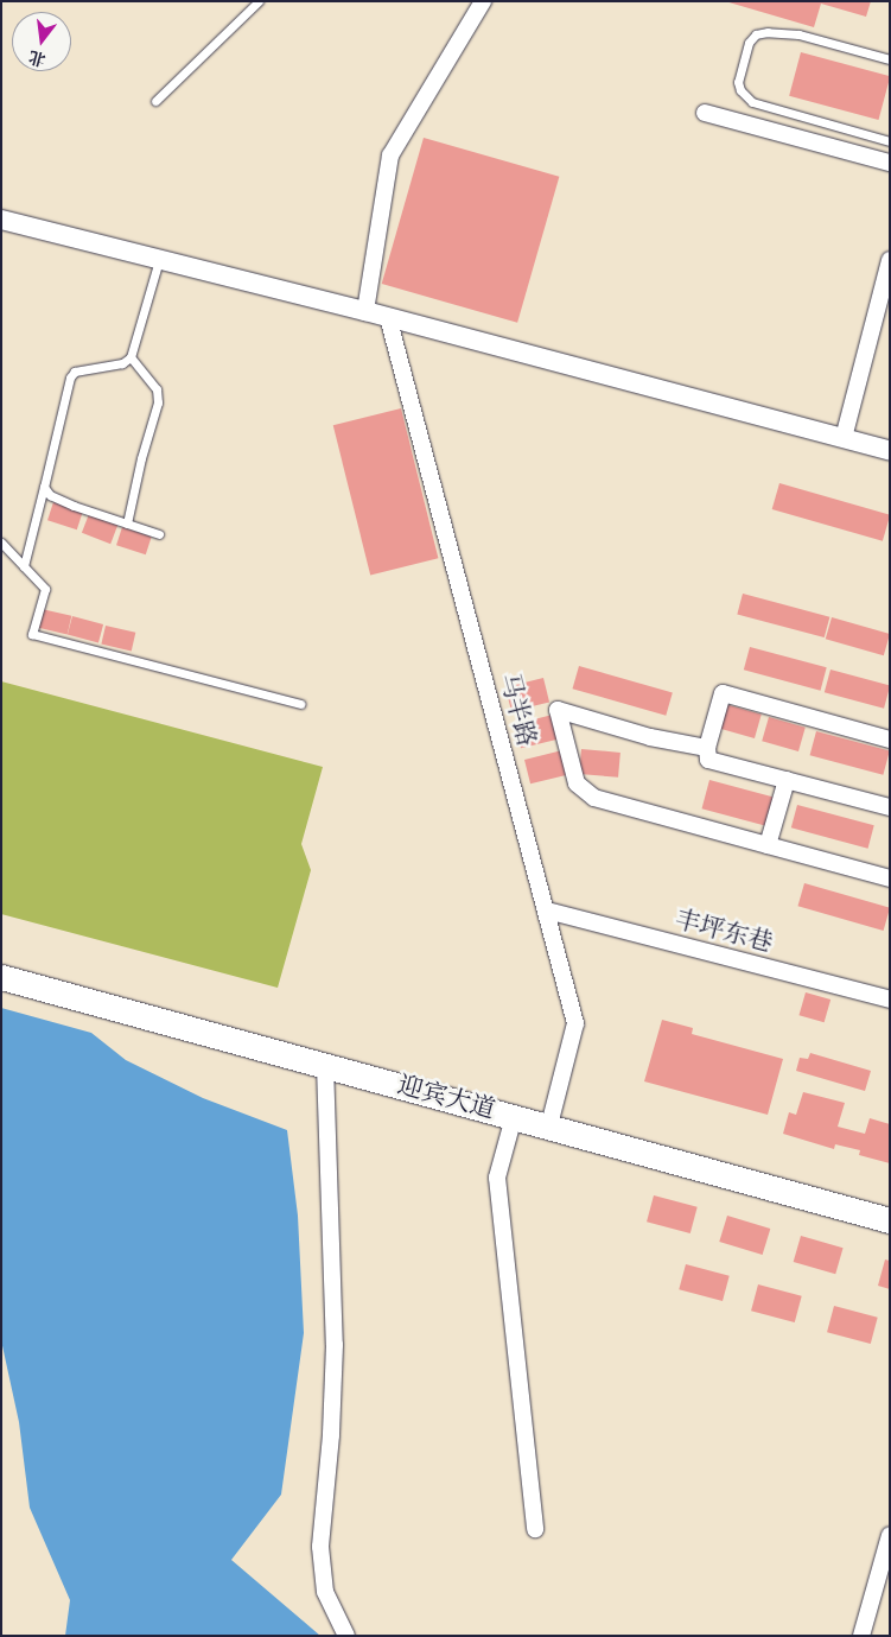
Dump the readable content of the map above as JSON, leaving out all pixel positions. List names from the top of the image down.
{
  "streets": {
    "main road": ["迎宾大道"],
    "street": ["马半路", "丰坪东巷"]
  },
  "crossings": [
    ["马半路", "丰坪东巷"],
    ["马半路", "迎宾大道"]
  ],
  "north": "bottom"
}
